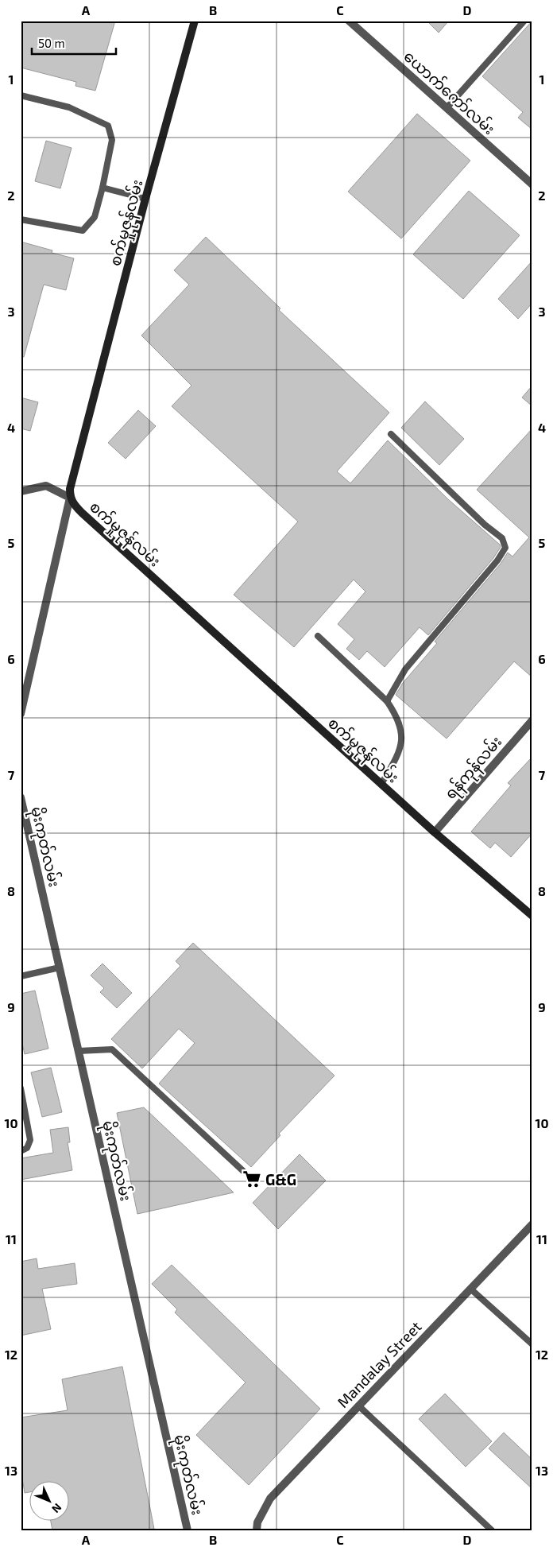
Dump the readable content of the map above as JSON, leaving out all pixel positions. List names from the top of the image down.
{
  "streets": {
    "street": [
      "ယောက်ကော်လမ်း",
      "စက်မှုဇုန်လမ်း",
      "ရန်ကုန်လမ်း",
      "မိုးကုတ်လမ်း",
      "Mandalay Street"
    ]
  },
  "crossings": [
    ["စက်မှုဇုန်လမ်း", "ရန်ကုန်လမ်း"]
  ],
  "places": {
    "supermarket": ["G&G"]
  },
  "scale_bar": "50 m",
  "north": "bottom right",
  "grid": {
    "columns": [
      "A",
      "B",
      "C",
      "D"
    ],
    "rows": [
      "1",
      "2",
      "3",
      "4",
      "5",
      "6",
      "7",
      "8",
      "9",
      "10",
      "11",
      "12",
      "13"
    ]
  }
}
